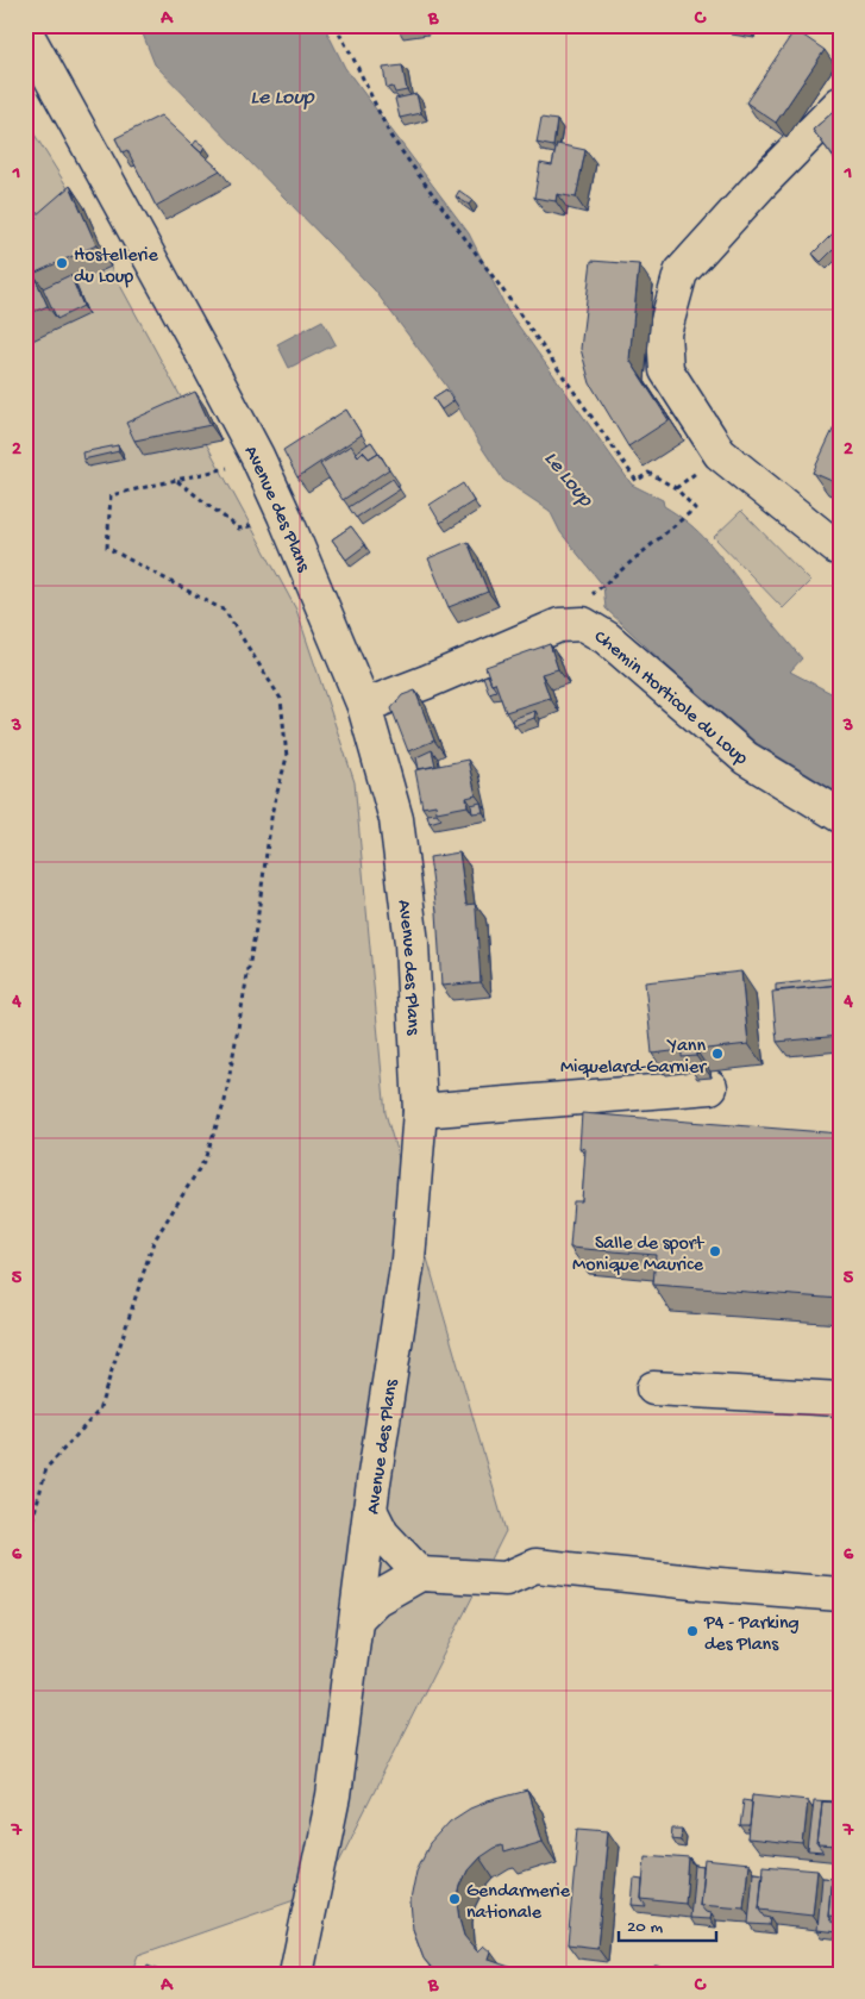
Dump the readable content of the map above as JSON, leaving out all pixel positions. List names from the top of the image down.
{
  "streets": {
    "main road": ["Avenue des Plans", "Chemin Horticole du Loup"]
  },
  "crossings": [
    ["Avenue des Plans", "Chemin Horticole du Loup"]
  ],
  "water": ["Le Loup"],
  "places": [
    "Hostellerie du Loup",
    "Yann Miquelard-Garnier",
    "Salle de sport Monique Maurice",
    "P4 - Parking des Plans",
    "Gendarmerie nationale"
  ],
  "scale_bar": "20 m",
  "grid": {
    "columns": ["A", "B", "C"],
    "rows": [
      "1",
      "2",
      "3",
      "4",
      "5",
      "6",
      "7"
    ]
  }
}
